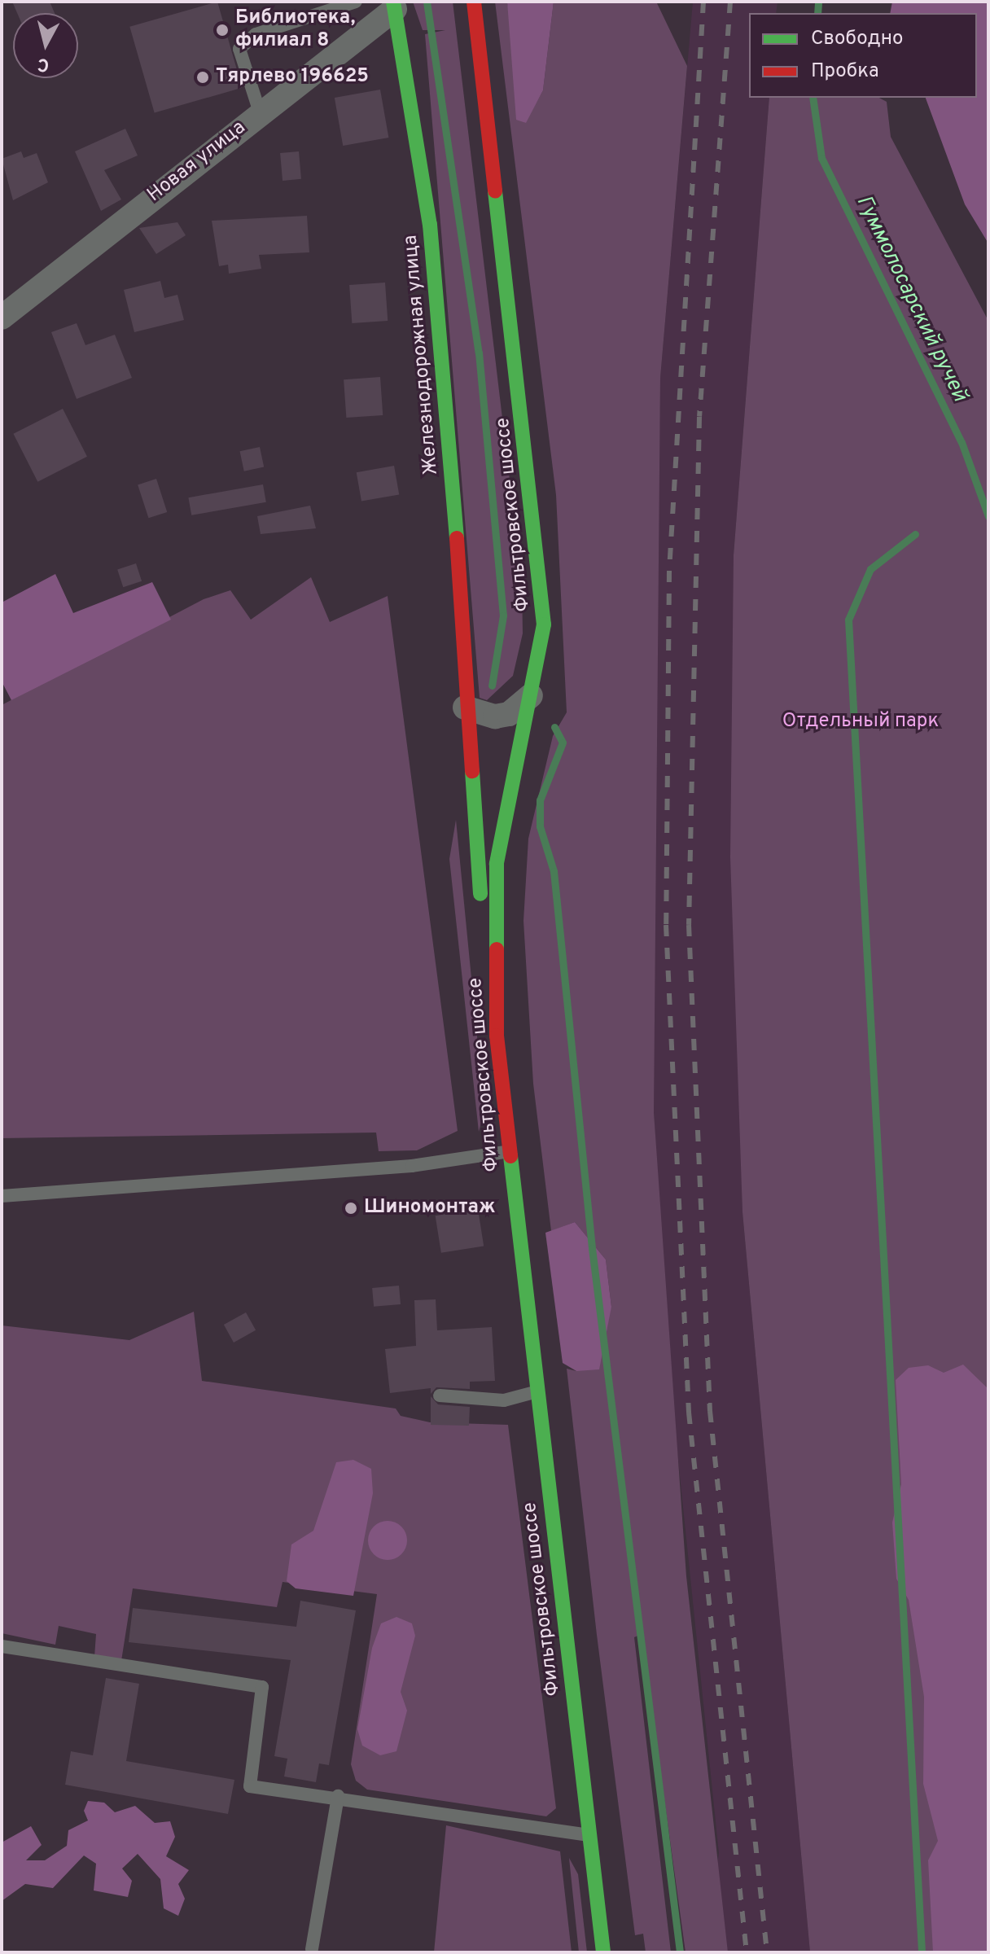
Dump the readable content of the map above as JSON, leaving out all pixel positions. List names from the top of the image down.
{
  "streets": {
    "main road": ["Железнодорожная улица", "Фильтровское шоссе"],
    "street": ["Новая улица"]
  },
  "crossings": [
    ["Новая улица", "Железнодорожная улица"],
    ["Железнодорожная улица", "Фильтровское шоссе"]
  ],
  "water": ["Гуммолосарский ручей"],
  "parks": ["Отдельный парк"],
  "places": ["Библиотека, филиал 8", "Тярлево 196625", "Шиномонтаж"],
  "legend": ["Свободно", "Пробка"],
  "north": "bottom"
}
